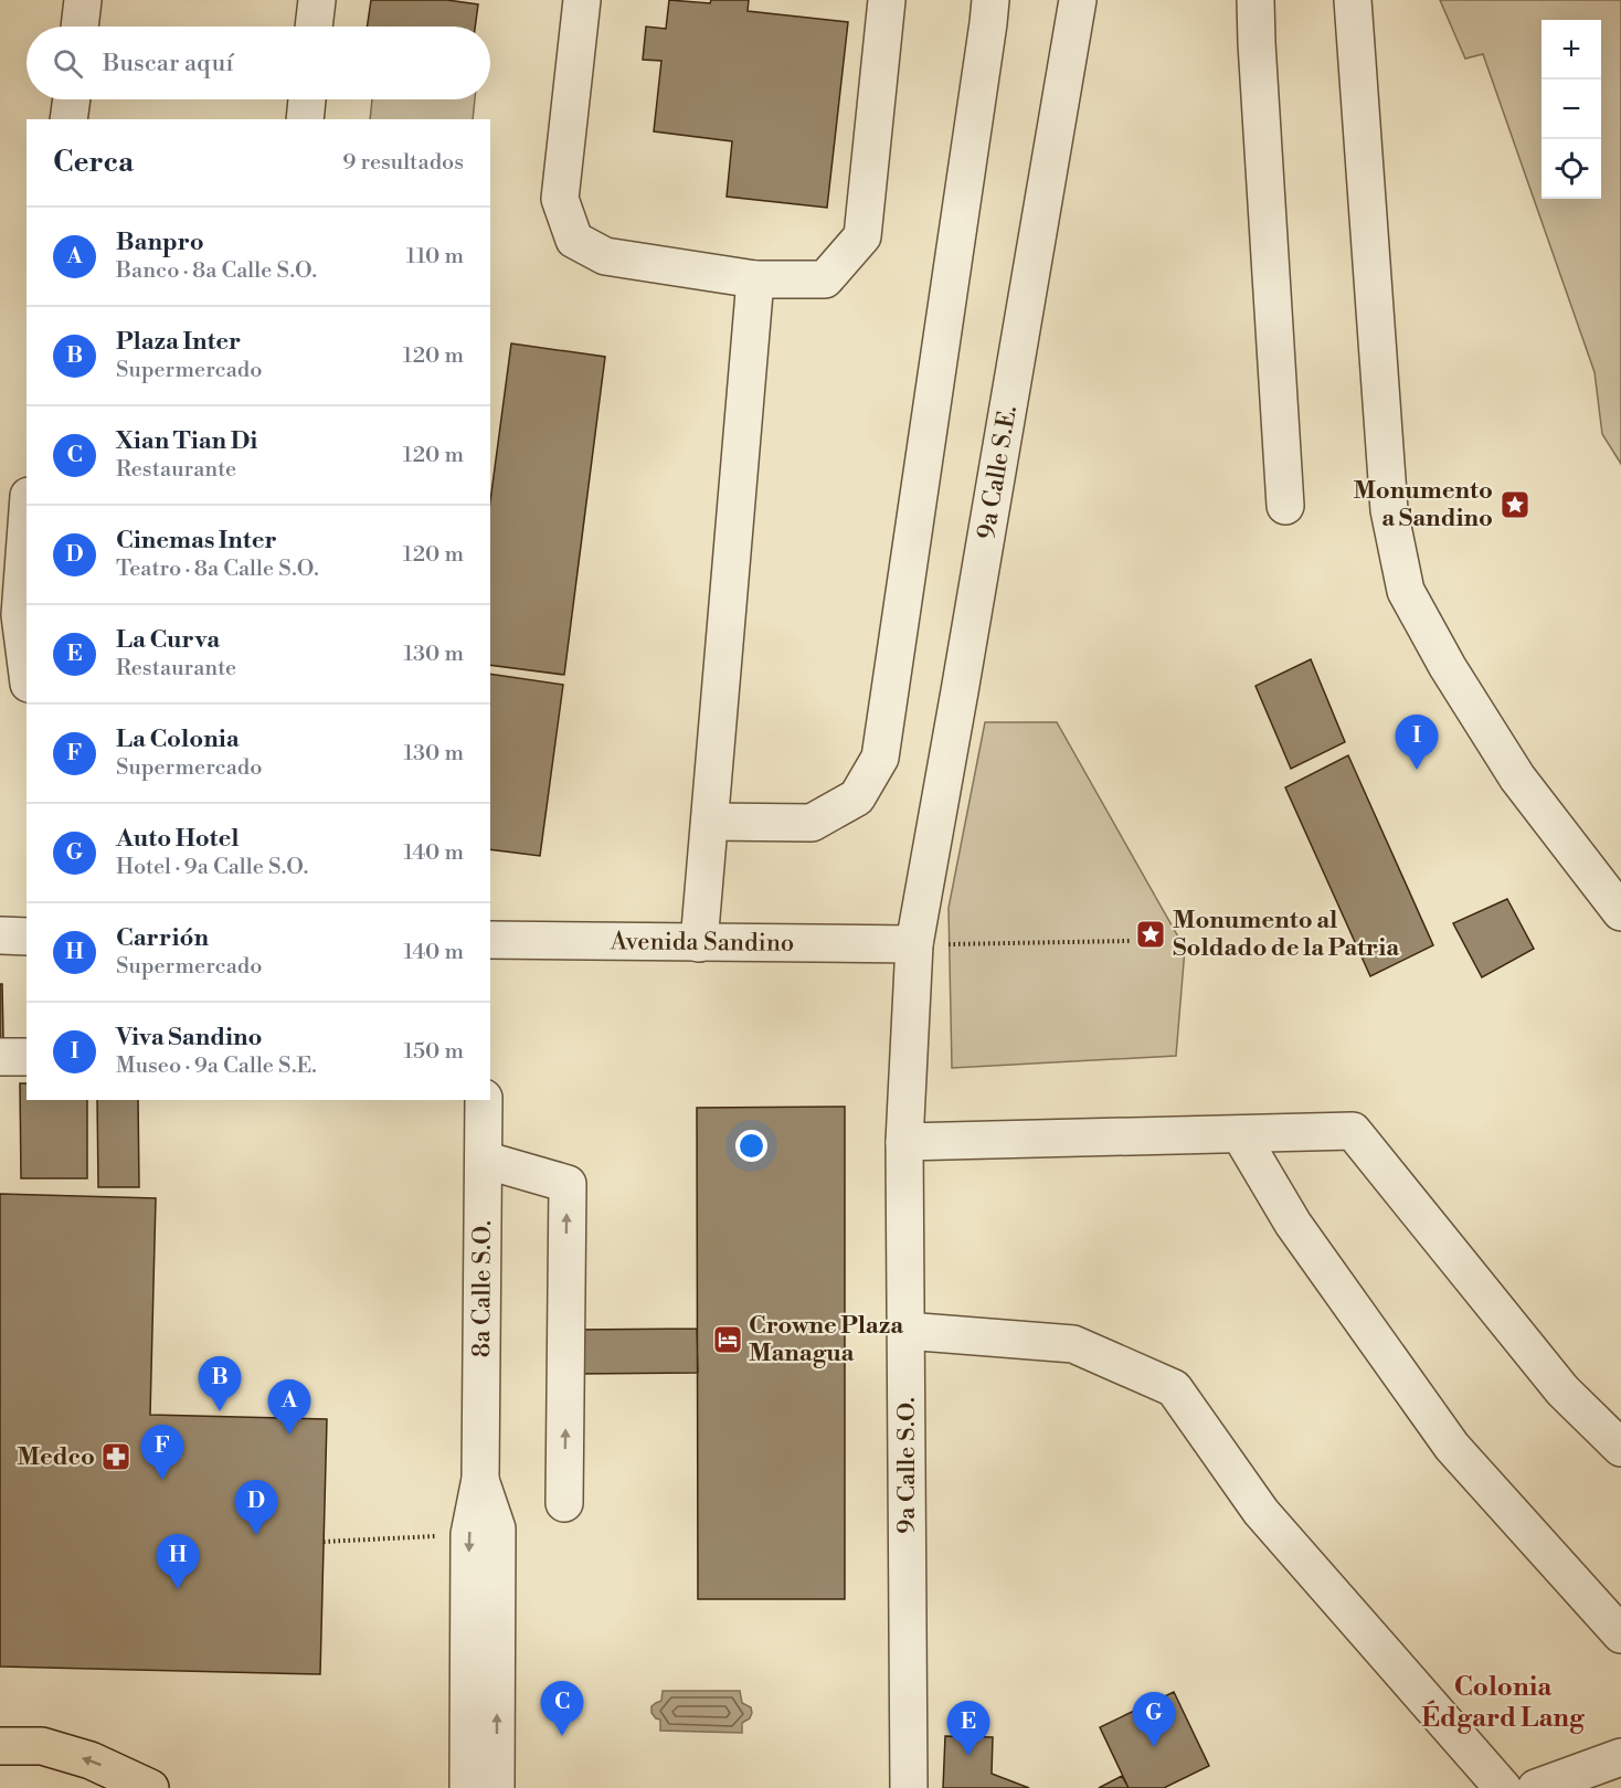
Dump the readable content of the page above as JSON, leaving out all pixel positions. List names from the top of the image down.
{
  "streets": {
    "street": [
      "9a Calle S.E.",
      "Avenida Sandino",
      "8a Calle S.O.",
      "9a Calle S.O."
    ]
  },
  "crossings": [
    ["9a Calle S.E.", "Avenida Sandino"],
    ["9a Calle S.E.", "9a Calle S.O."],
    ["Avenida Sandino", "9a Calle S.O."]
  ],
  "districts": ["Colonia Édgard Lang"],
  "places": {
    "place": ["Monumento a Sandino", "Monumento al Soldado de la Patria"],
    "hotel": ["Crowne Plaza Managua"],
    "pharmacy": ["Medco"]
  },
  "page": {
    "map_buttons": ["+", "−"],
    "search": "Buscar aquí",
    "heading": ["Cerca", "9 resultados"],
    "list": [
      {
        "mark": "A",
        "name": "Banpro",
        "note": "Banco · 8a Calle S.O.",
        "value": "110 m"
      },
      {
        "mark": "B",
        "name": "Plaza Inter",
        "note": "Supermercado",
        "value": "120 m"
      },
      {
        "mark": "C",
        "name": "Xian Tian Di",
        "note": "Restaurante",
        "value": "120 m"
      },
      {
        "mark": "D",
        "name": "Cinemas Inter",
        "note": "Teatro · 8a Calle S.O.",
        "value": "120 m"
      },
      {
        "mark": "E",
        "name": "La Curva",
        "note": "Restaurante",
        "value": "130 m"
      },
      {
        "mark": "F",
        "name": "La Colonia",
        "note": "Supermercado",
        "value": "130 m"
      },
      {
        "mark": "G",
        "name": "Auto Hotel",
        "note": "Hotel · 9a Calle S.O.",
        "value": "140 m"
      },
      {
        "mark": "H",
        "name": "Carrión",
        "note": "Supermercado",
        "value": "140 m"
      },
      {
        "mark": "I",
        "name": "Viva Sandino",
        "note": "Museo · 9a Calle S.E.",
        "value": "150 m"
      }
    ],
    "pins": [
      "I",
      "B",
      "A",
      "F",
      "D",
      "H",
      "C",
      "G",
      "E"
    ]
  }
}
